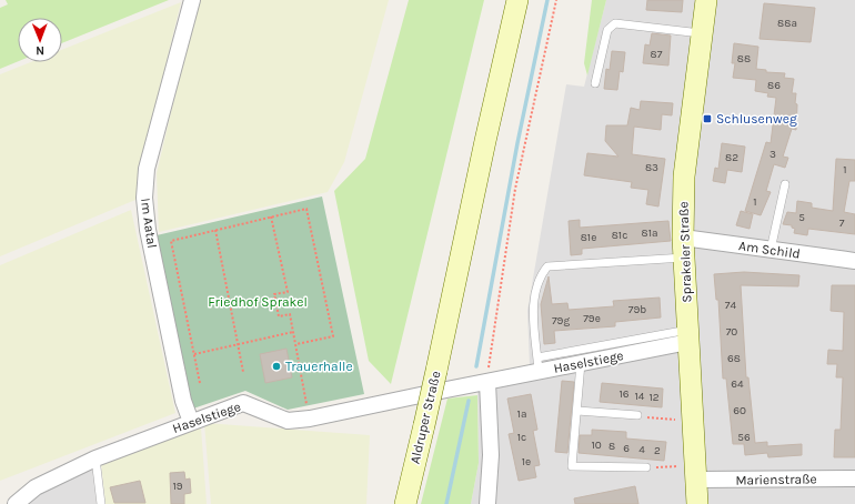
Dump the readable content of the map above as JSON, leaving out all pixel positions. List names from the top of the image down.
{
  "streets": {
    "main road": ["Sprakeler Straße", "Aldruper Straße"],
    "street": [
      "Im Aatal",
      "Am Schild",
      "Haselstiege",
      "Marienstraße"
    ]
  },
  "crossings": [
    ["Im Aatal", "Haselstiege"],
    ["Am Schild", "Sprakeler Straße"],
    ["Sprakeler Straße", "Haselstiege"],
    ["Sprakeler Straße", "Marienstraße"]
  ],
  "parks": ["Friedhof Sprakel"],
  "places": {
    "transit": ["Schlusenweg"],
    "other": ["Trauerhalle"]
  },
  "house_numbers": [
    "88a",
    "87",
    "88",
    "86",
    "3",
    "82",
    "83",
    "1",
    "1",
    "5",
    "7",
    "81a",
    "81c",
    "81e",
    "74",
    "79b",
    "79e",
    "79g",
    "70",
    "68",
    "64",
    "16",
    "14",
    "12",
    "60",
    "1a",
    "1c",
    "56",
    "10",
    "8",
    "6",
    "4",
    "2",
    "1e",
    "19"
  ],
  "north": "bottom"
}
